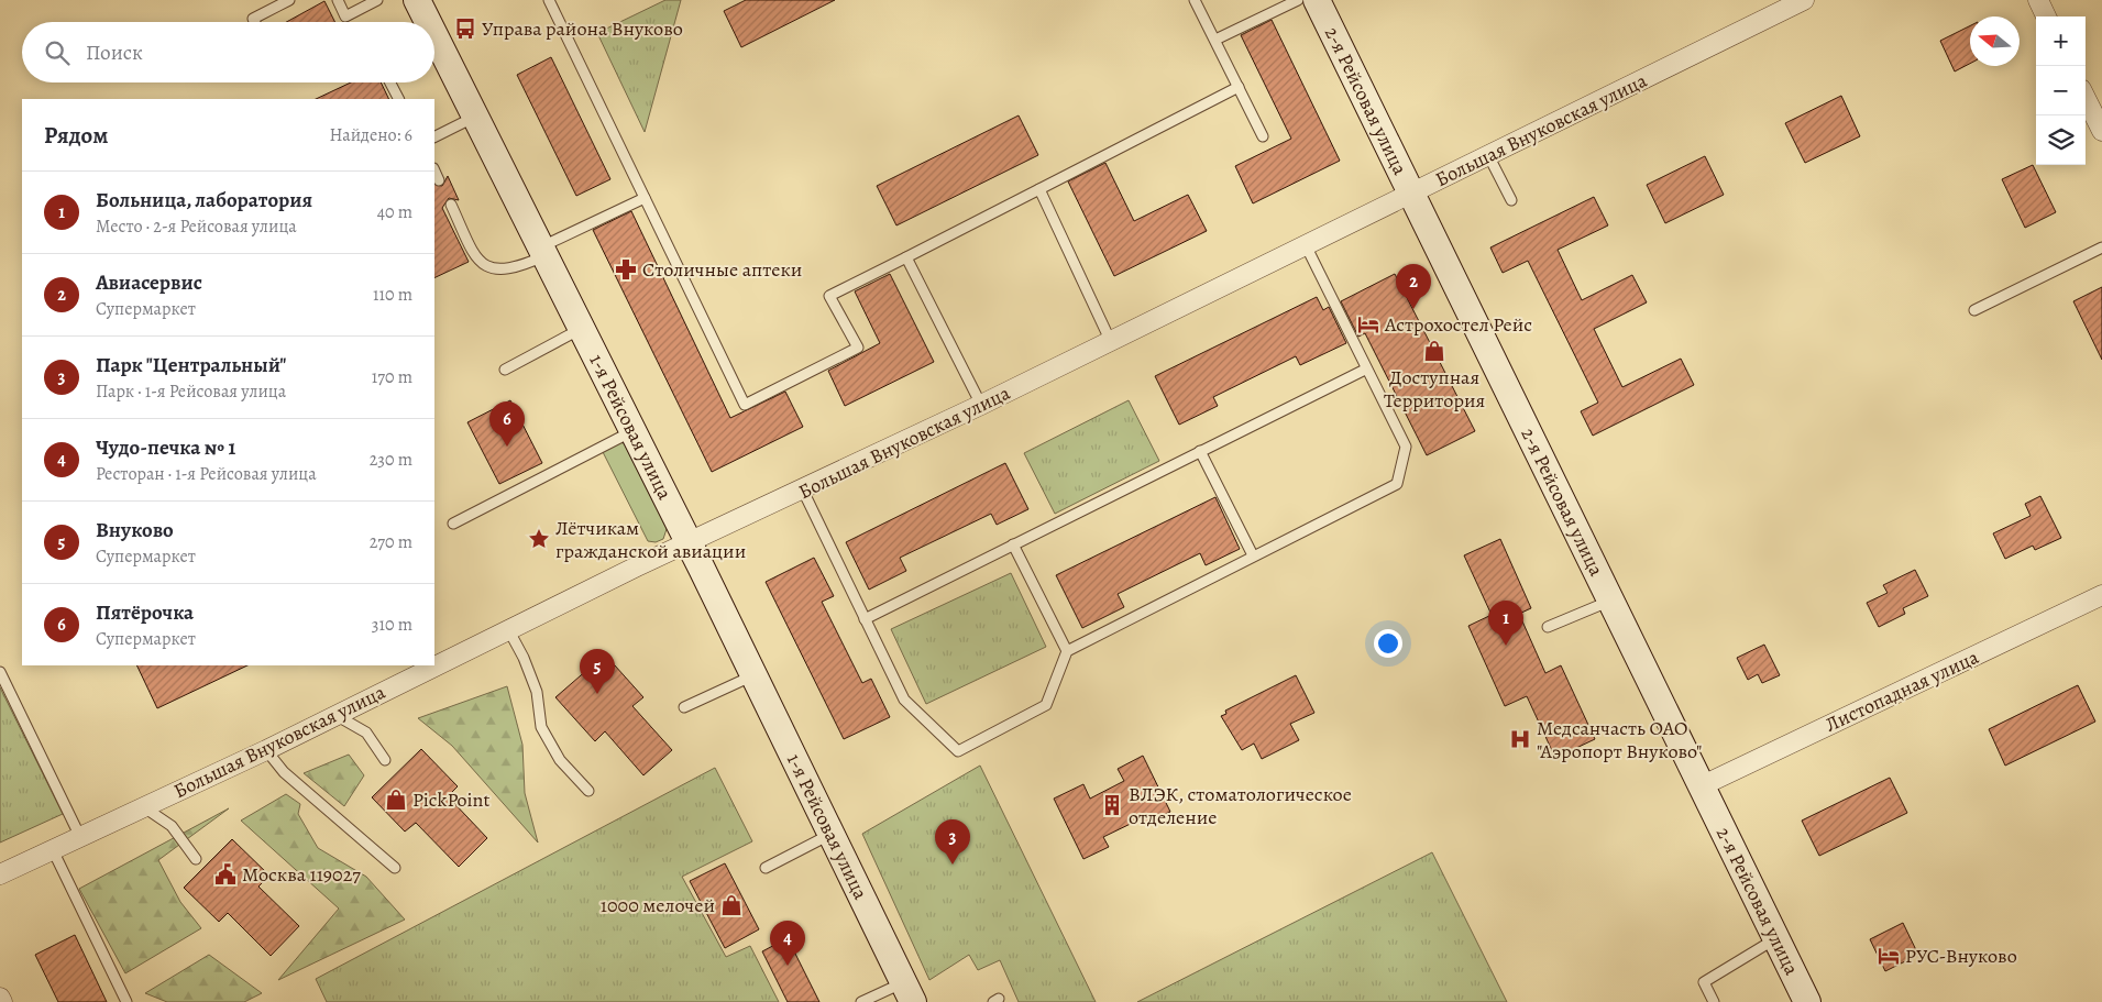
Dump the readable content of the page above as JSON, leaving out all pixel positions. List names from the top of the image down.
{
  "streets": {
    "street": [
      "2-я Рейсовая улица",
      "Большая Внуковская улица",
      "1-я Рейсовая улица",
      "Листопадная улица"
    ]
  },
  "crossings": [
    ["2-я Рейсовая улица", "Большая Внуковская улица"],
    ["2-я Рейсовая улица", "Листопадная улица"],
    ["Большая Внуковская улица", "1-я Рейсовая улица"]
  ],
  "places": {
    "bus stop": ["Управа района Внуково"],
    "pharmacy": ["Столичные аптеки"],
    "hotel": ["Астрохостел Рейс", "РУС-Внуково"],
    "shop": ["Доступная Территория", "PickPoint", "1000 мелочей"],
    "place": ["Лётчикам гражданской авиации"],
    "hospital": ["Медсанчасть ОАО \"Аэропорт Внуково\""],
    "building": ["ВЛЭК, стоматологическое отделение"],
    "public building": ["Москва 119027"]
  },
  "north": "left",
  "page": {
    "map_buttons": ["+", "−"],
    "search": "Поиск",
    "heading": ["Рядом", "Найдено: 6"],
    "list": [
      {
        "mark": "1",
        "name": "Больница, лаборатория",
        "note": "Место · 2-я Рейсовая улица",
        "value": "40 m"
      },
      {
        "mark": "2",
        "name": "Авиасервис",
        "note": "Супермаркет",
        "value": "110 m"
      },
      {
        "mark": "3",
        "name": "Парк \"Центральный\"",
        "note": "Парк · 1-я Рейсовая улица",
        "value": "170 m"
      },
      {
        "mark": "4",
        "name": "Чудо-печка № 1",
        "note": "Ресторан · 1-я Рейсовая улица",
        "value": "230 m"
      },
      {
        "mark": "5",
        "name": "Внуково",
        "note": "Супермаркет",
        "value": "270 m"
      },
      {
        "mark": "6",
        "name": "Пятёрочка",
        "note": "Супермаркет",
        "value": "310 m"
      }
    ],
    "pins": [
      "2",
      "6",
      "1",
      "5",
      "3",
      "4"
    ]
  }
}
